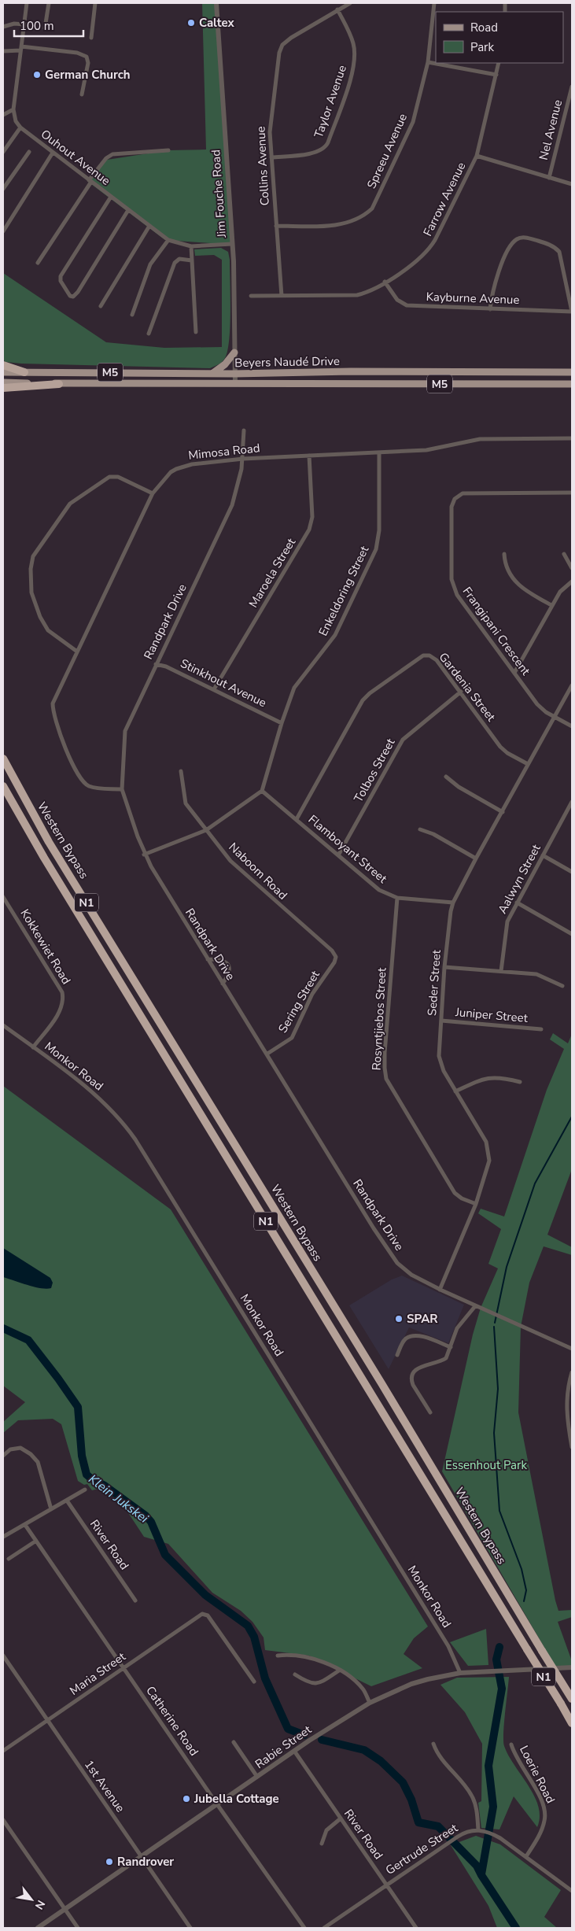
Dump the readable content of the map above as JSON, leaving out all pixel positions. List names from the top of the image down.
{
  "streets": {
    "highway": ["Western Bypass", "N1"],
    "main road": ["Beyers Naudé Drive", "M5"],
    "street": [
      "Taylor Avenue",
      "Nel Avenue",
      "Spreeu Avenue",
      "Ouhout Avenue",
      "Collins Avenue",
      "Jim Fouche Road",
      "Farrow Avenue",
      "Kayburne Avenue",
      "Mimosa Road",
      "Maroela Street",
      "Enkeldoring Street",
      "Randpark Drive",
      "Frangipani Crescent",
      "Stinkhout Avenue",
      "Gardenia Street",
      "Tolbos Street",
      "Flamboyant Street",
      "Naboom Road",
      "Aalwyn Street",
      "Kokkewiet Road",
      "Seder Street",
      "Sering Street",
      "Juniper Street",
      "Rosyntjiebos Street",
      "Monkor Road",
      "River Road",
      "Maria Street",
      "Catherine Road",
      "Rabie Street",
      "Loerie Road",
      "1st Avenue",
      "Gertrude Street"
    ]
  },
  "crossings": [
    ["Taylor Avenue", "Collins Avenue"],
    ["Spreeu Avenue", "Collins Avenue"],
    ["Ouhout Avenue", "Jim Fouche Road"],
    ["Collins Avenue", "Farrow Avenue"],
    ["Jim Fouche Road", "Beyers Naudé Drive"],
    ["Farrow Avenue", "Kayburne Avenue"],
    ["Mimosa Road", "Maroela Street"],
    ["Mimosa Road", "Enkeldoring Street"],
    ["Mimosa Road", "Randpark Drive"],
    ["Maroela Street", "Stinkhout Avenue"],
    ["Enkeldoring Street", "Stinkhout Avenue"],
    ["Enkeldoring Street", "Flamboyant Street"],
    ["Randpark Drive", "Stinkhout Avenue"],
    ["Randpark Drive", "Seder Street"],
    ["Randpark Drive", "Sering Street"],
    ["Frangipani Crescent", "Seder Street"],
    ["Gardenia Street", "Tolbos Street"],
    ["Gardenia Street", "Flamboyant Street"],
    ["Gardenia Street", "Seder Street"],
    ["Tolbos Street", "Flamboyant Street"],
    ["Flamboyant Street", "Seder Street"],
    ["Flamboyant Street", "Rosyntjiebos Street"],
    ["Naboom Road", "Sering Street"],
    ["Kokkewiet Road", "Monkor Road"],
    ["Seder Street", "Juniper Street"],
    ["Seder Street", "Rosyntjiebos Street"],
    ["Monkor Road", "Rabie Street"],
    ["River Road", "Rabie Street"],
    ["River Road", "Gertrude Street"],
    ["Maria Street", "Catherine Road"],
    ["Maria Street", "1st Avenue"],
    ["Catherine Road", "Rabie Street"],
    ["Rabie Street", "1st Avenue"],
    ["Loerie Road", "Gertrude Street"]
  ],
  "water": ["Klein Jukskei"],
  "parks": ["Essenhout Park"],
  "places": [
    "Caltex",
    "German Church",
    "SPAR",
    "Jubella Cottage",
    "Randrover"
  ],
  "legend": ["Road", "Park"],
  "scale_bar": "100 m",
  "north": "bottom right"
}
